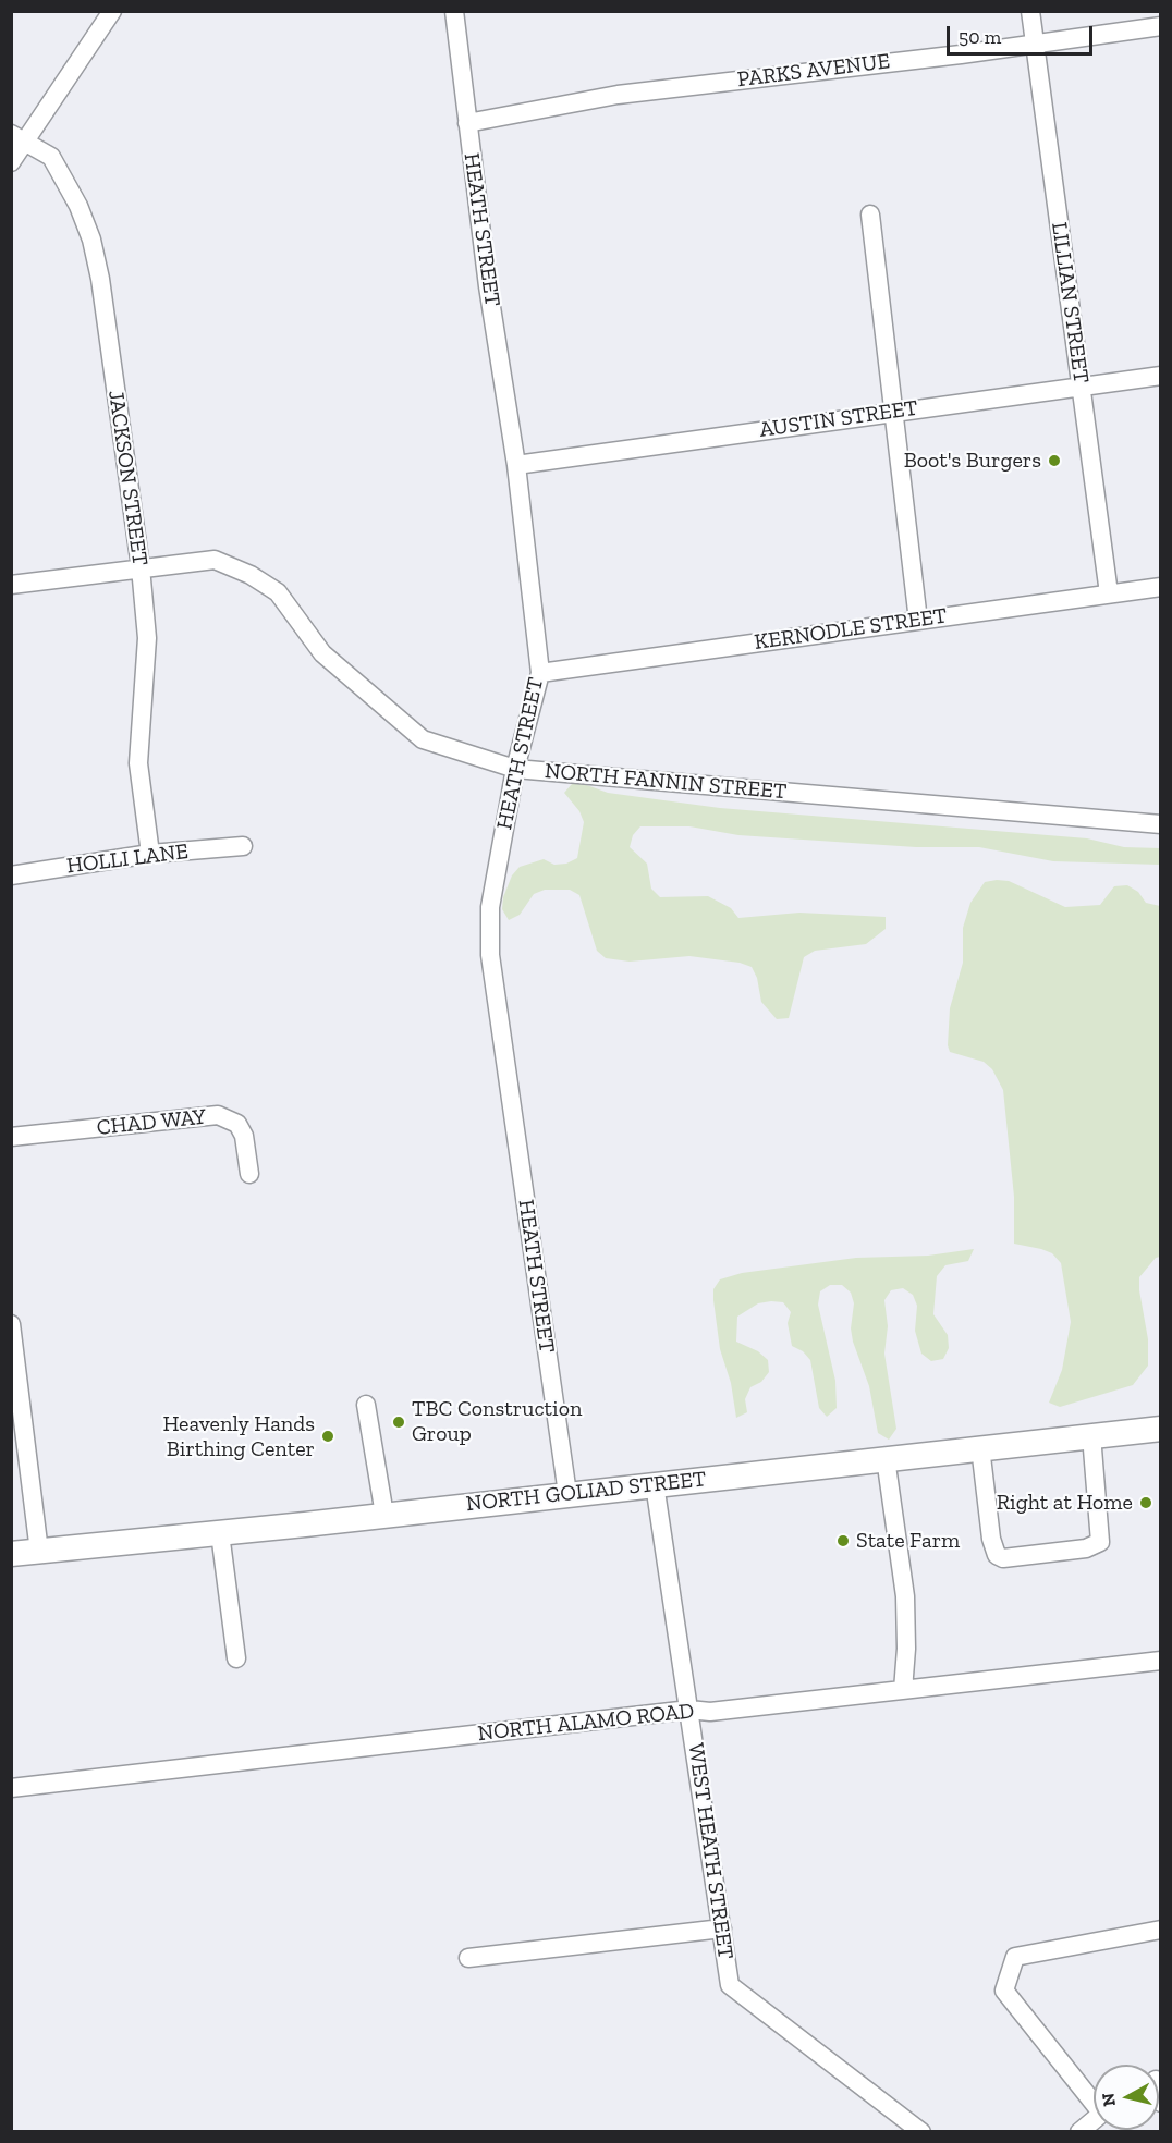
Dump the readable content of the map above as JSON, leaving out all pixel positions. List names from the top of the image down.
{
  "streets": {
    "main road": ["NORTH GOLIAD STREET"],
    "street": [
      "PARKS AVENUE",
      "HEATH STREET",
      "LILLIAN STREET",
      "AUSTIN STREET",
      "JACKSON STREET",
      "KERNODLE STREET",
      "NORTH FANNIN STREET",
      "HOLLI LANE",
      "CHAD WAY",
      "NORTH ALAMO ROAD",
      "WEST HEATH STREET"
    ]
  },
  "crossings": [
    ["PARKS AVENUE", "HEATH STREET"],
    ["PARKS AVENUE", "LILLIAN STREET"],
    ["HEATH STREET", "AUSTIN STREET"],
    ["HEATH STREET", "KERNODLE STREET"],
    ["HEATH STREET", "NORTH FANNIN STREET"],
    ["HEATH STREET", "NORTH GOLIAD STREET"],
    ["LILLIAN STREET", "AUSTIN STREET"],
    ["LILLIAN STREET", "KERNODLE STREET"],
    ["JACKSON STREET", "NORTH FANNIN STREET"],
    ["JACKSON STREET", "HOLLI LANE"],
    ["NORTH GOLIAD STREET", "WEST HEATH STREET"],
    ["NORTH ALAMO ROAD", "WEST HEATH STREET"]
  ],
  "places": [
    "Boot's Burgers",
    "TBC Construction Group",
    "Heavenly Hands Birthing Center",
    "Right at Home",
    "State Farm"
  ],
  "scale_bar": "50 m",
  "north": "left"
}
